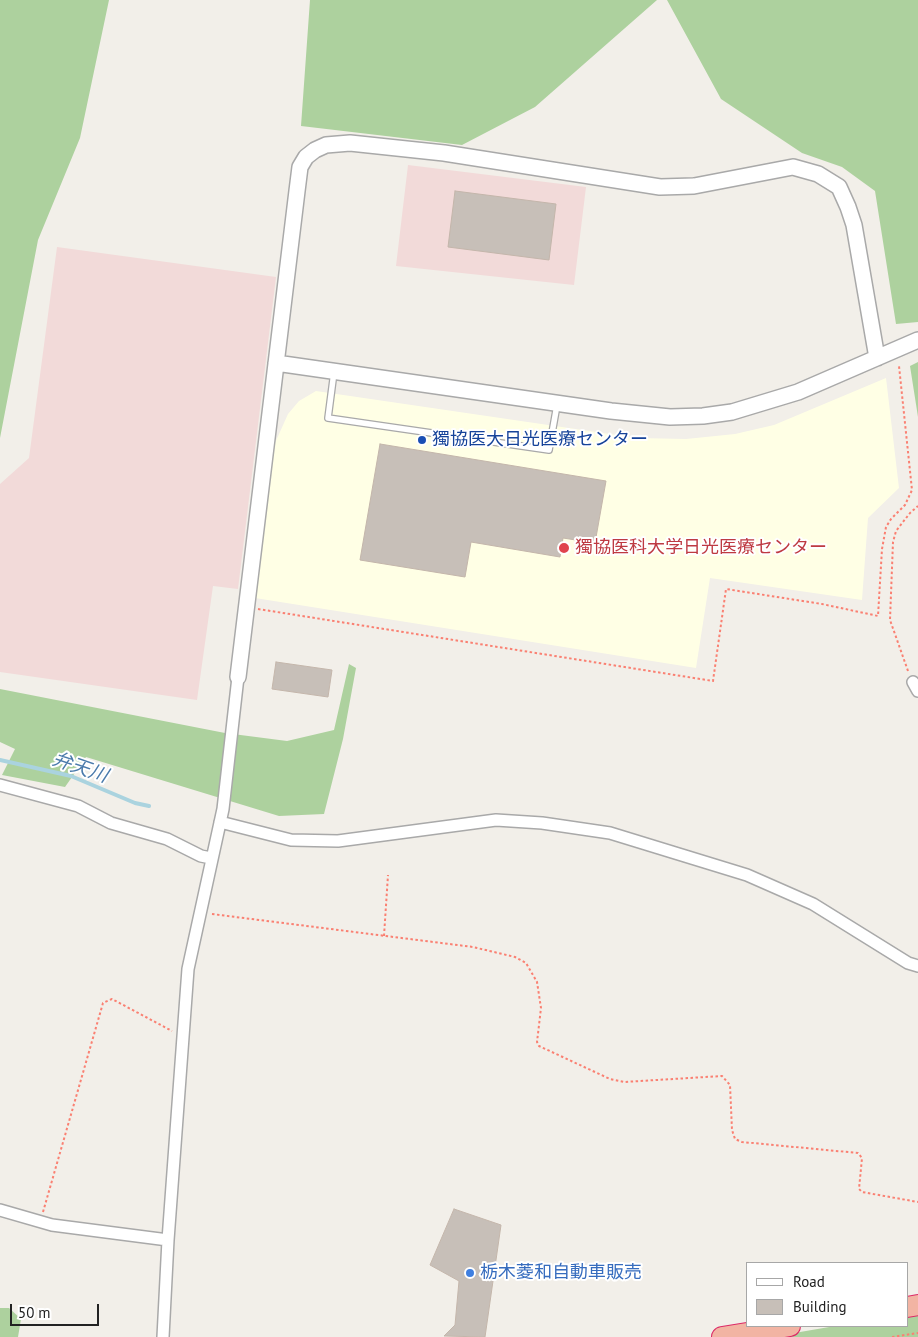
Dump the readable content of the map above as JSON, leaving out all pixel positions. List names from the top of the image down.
{
  "water": ["弁天川"],
  "places": ["獨協医大日光医療センター", "獨協医科大学日光医療センター", "栃木菱和自動車販売"],
  "legend": ["Road", "Building"],
  "scale_bar": "50 m"
}
